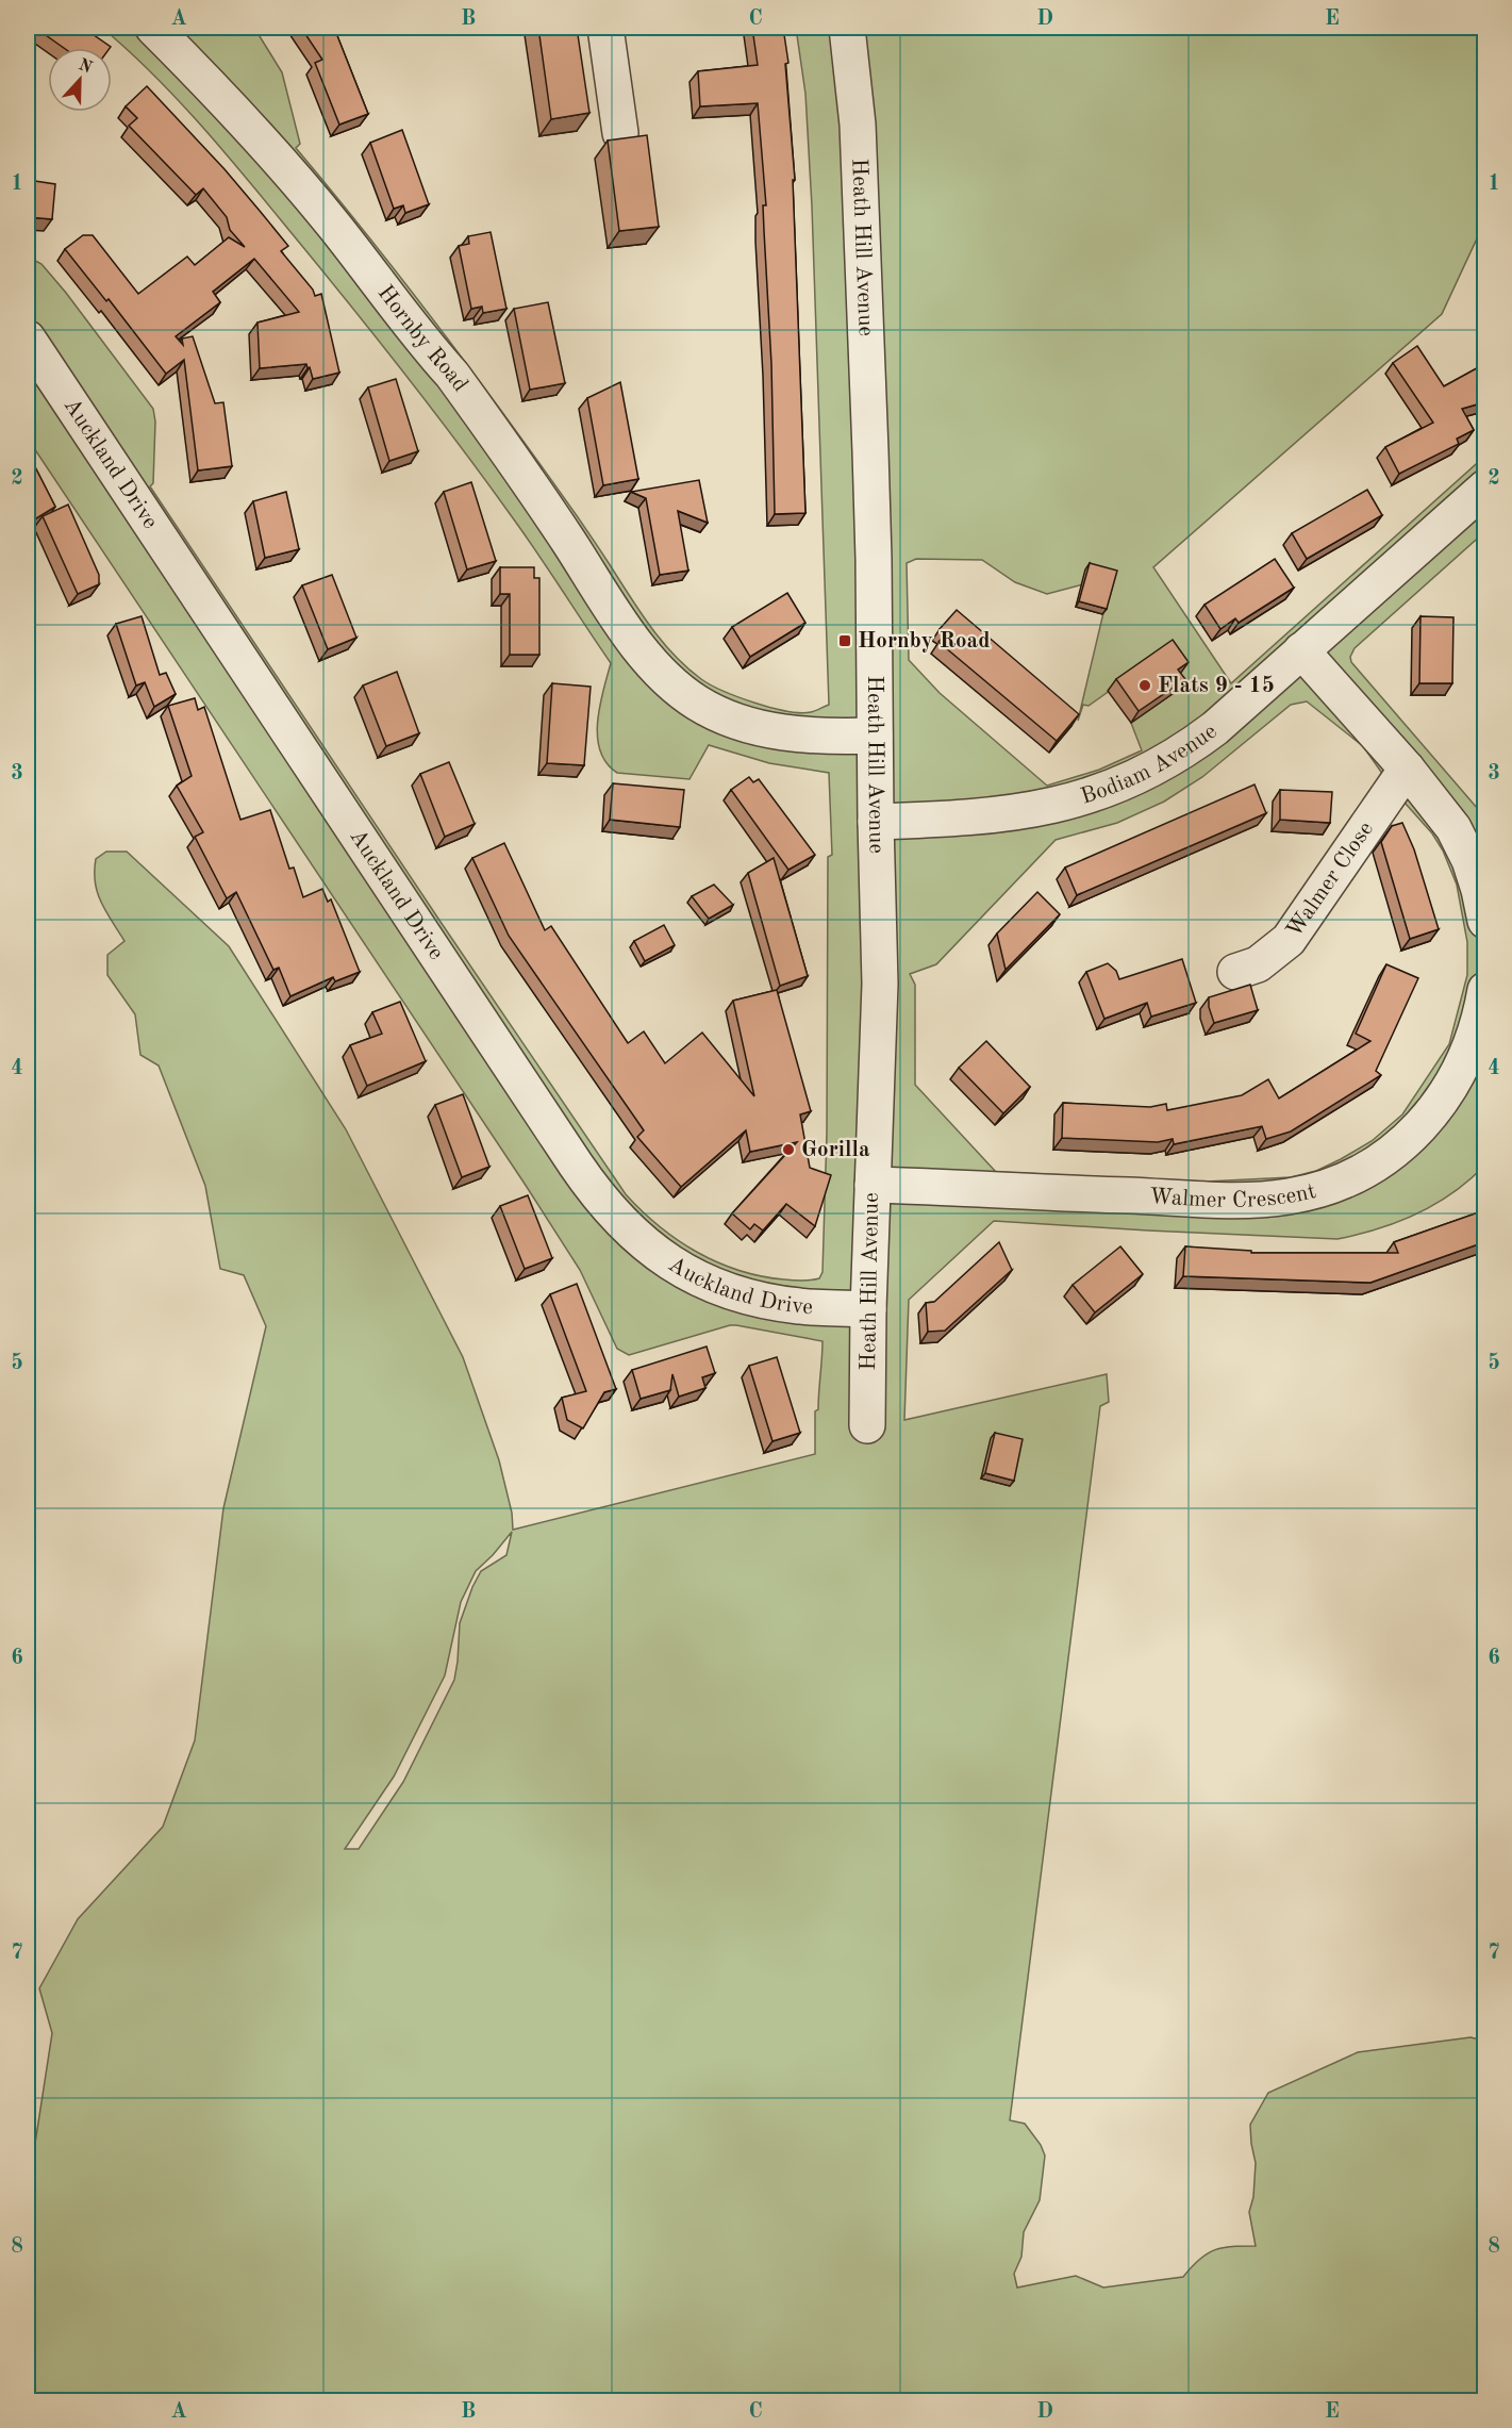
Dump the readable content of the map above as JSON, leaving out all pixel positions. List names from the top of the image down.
{
  "streets": {
    "street": [
      "Heath Hill Avenue",
      "Hornby Road",
      "Auckland Drive",
      "Bodiam Avenue",
      "Walmer Close",
      "Walmer Crescent"
    ]
  },
  "crossings": [
    ["Heath Hill Avenue", "Hornby Road"],
    ["Heath Hill Avenue", "Auckland Drive"],
    ["Heath Hill Avenue", "Bodiam Avenue"],
    ["Heath Hill Avenue", "Walmer Crescent"]
  ],
  "places": {
    "transit": ["Hornby Road"],
    "other": ["Flats 9 - 15", "Gorilla"]
  },
  "north": "top",
  "grid": {
    "columns": [
      "A",
      "B",
      "C",
      "D",
      "E"
    ],
    "rows": [
      "1",
      "2",
      "3",
      "4",
      "5",
      "6",
      "7",
      "8"
    ]
  }
}
